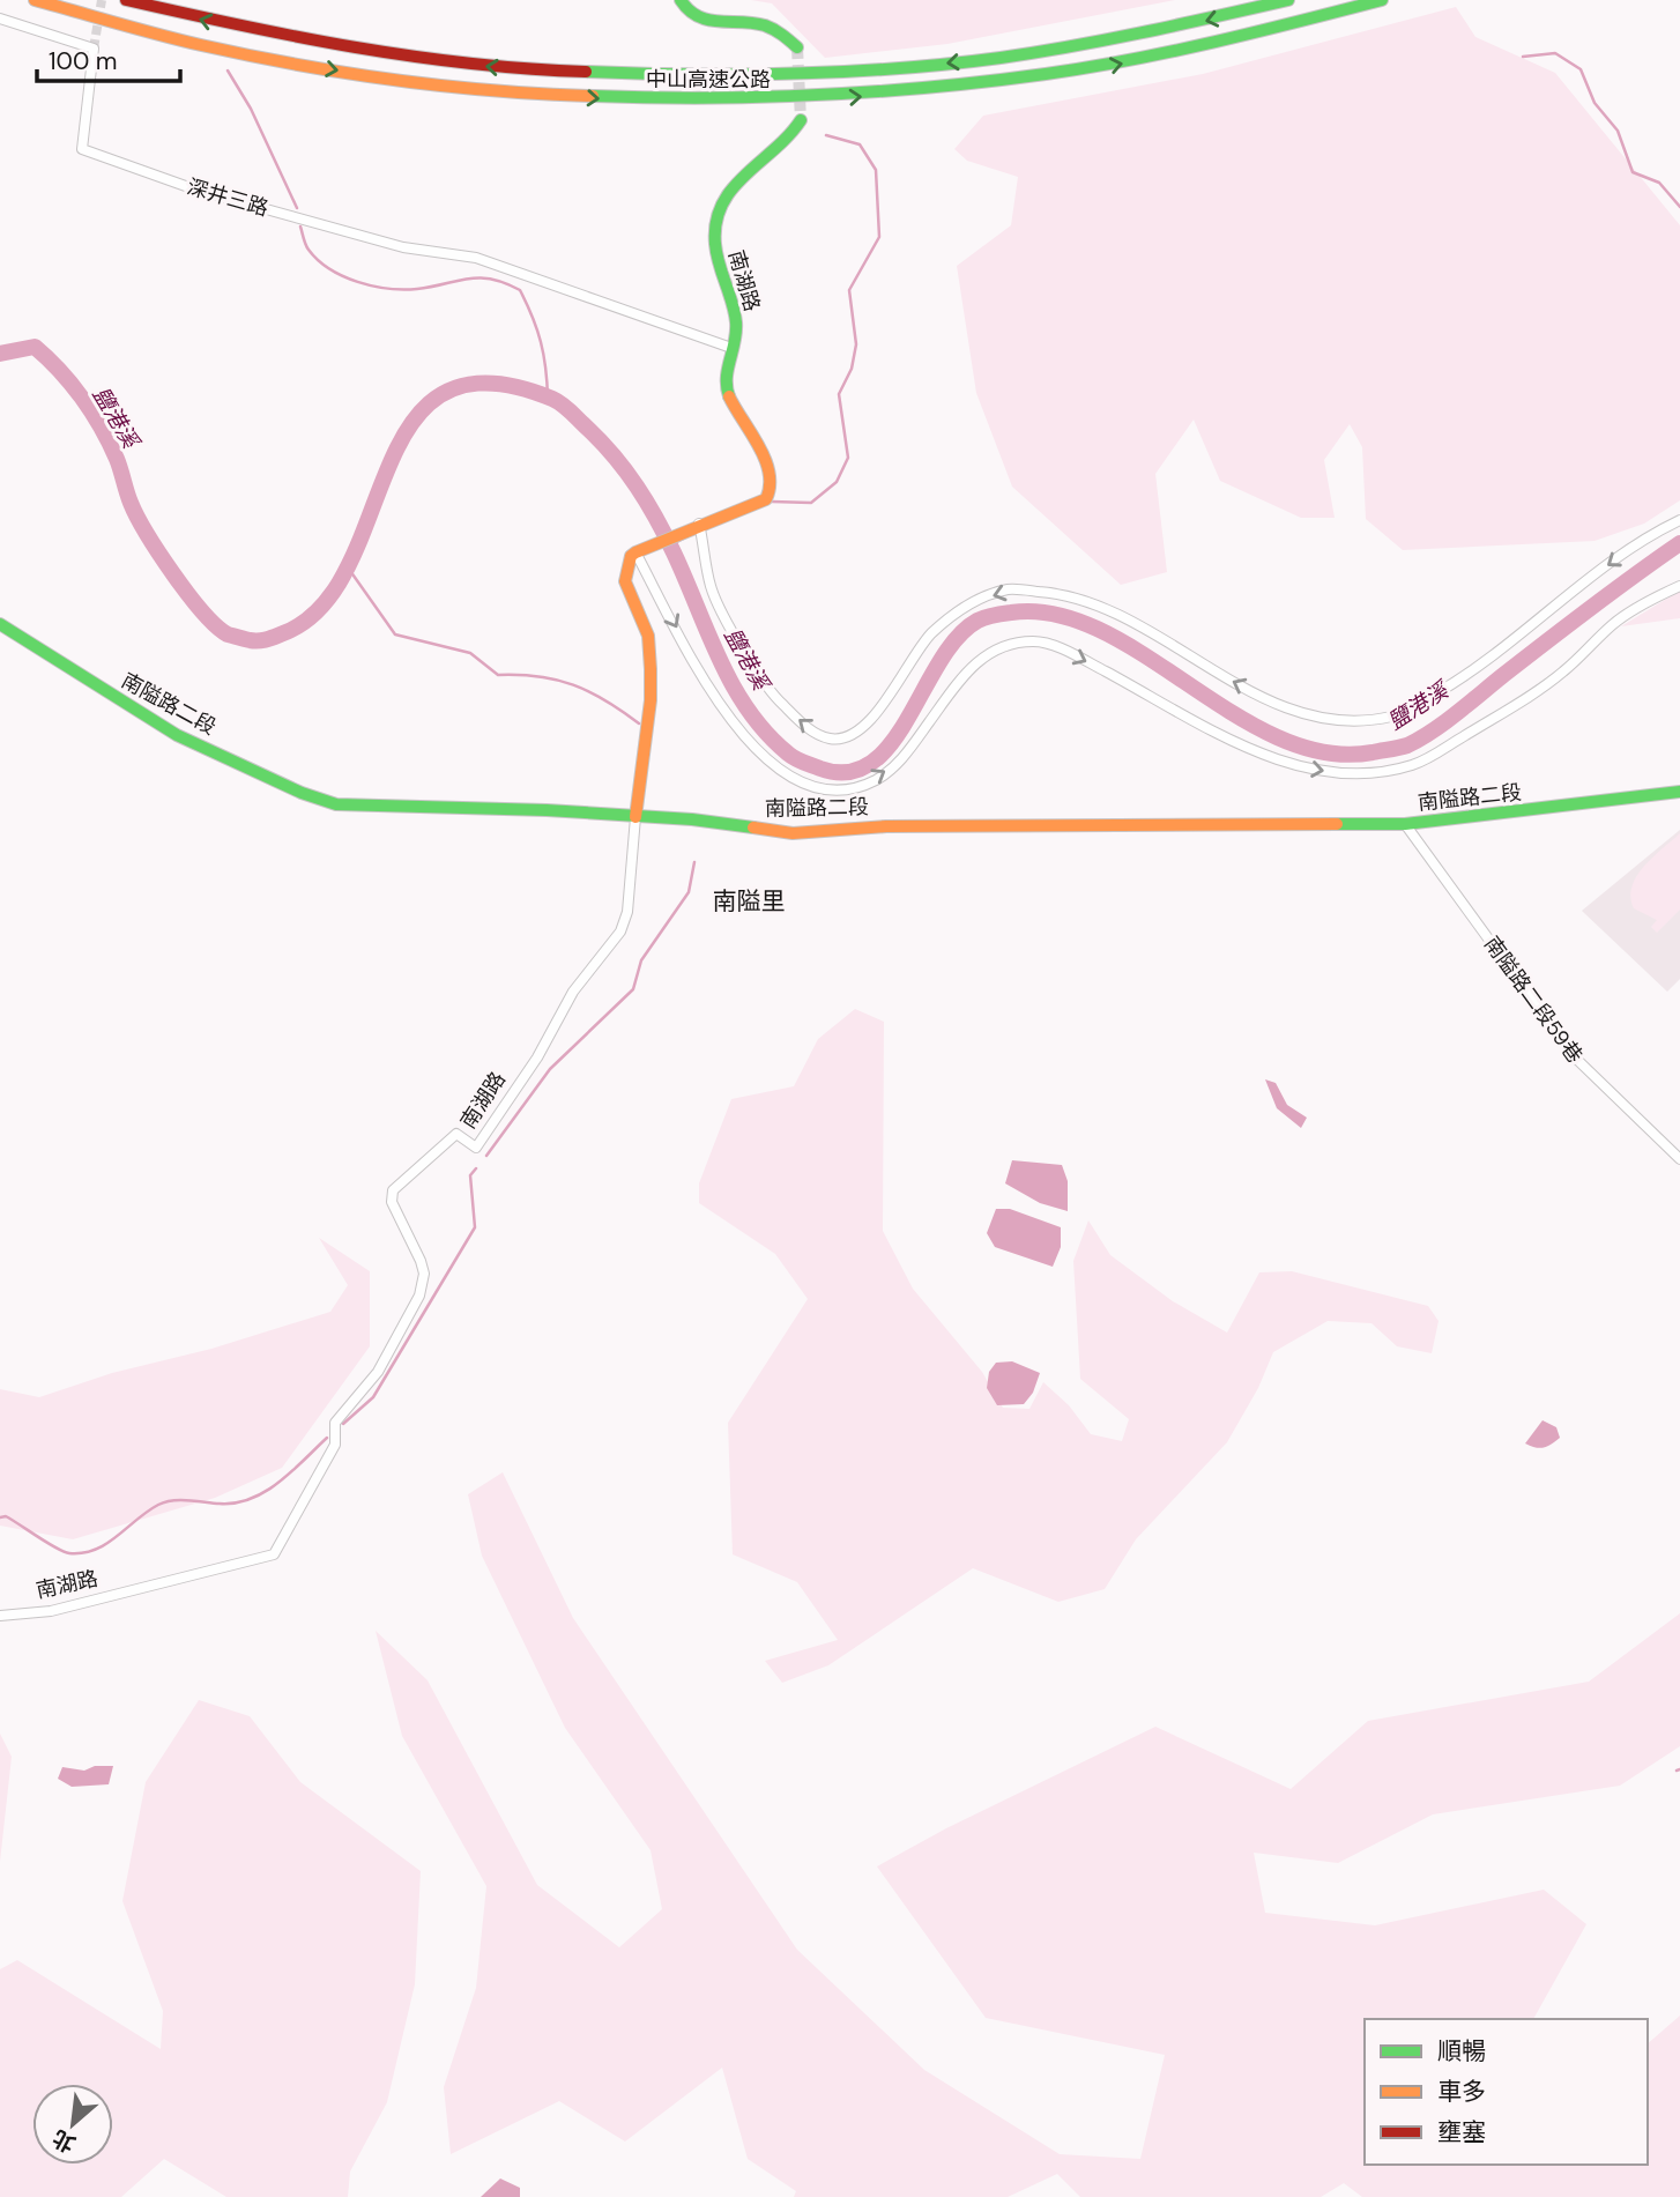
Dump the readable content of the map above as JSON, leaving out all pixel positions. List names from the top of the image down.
{
  "streets": {
    "main road": ["中山高速公路", "南湖路", "南隘路二段"],
    "street": ["深井三路", "南隘路二段59巷"]
  },
  "crossings": [
    ["深井三路", "南湖路"],
    ["南湖路", "南隘路二段"],
    ["南隘路二段", "南隘路二段59巷"]
  ],
  "districts": ["南隘里"],
  "water": ["鹽港溪"],
  "legend": ["順暢", "車多", "壅塞"],
  "scale_bar": "100 m",
  "north": "bottom left"
}
